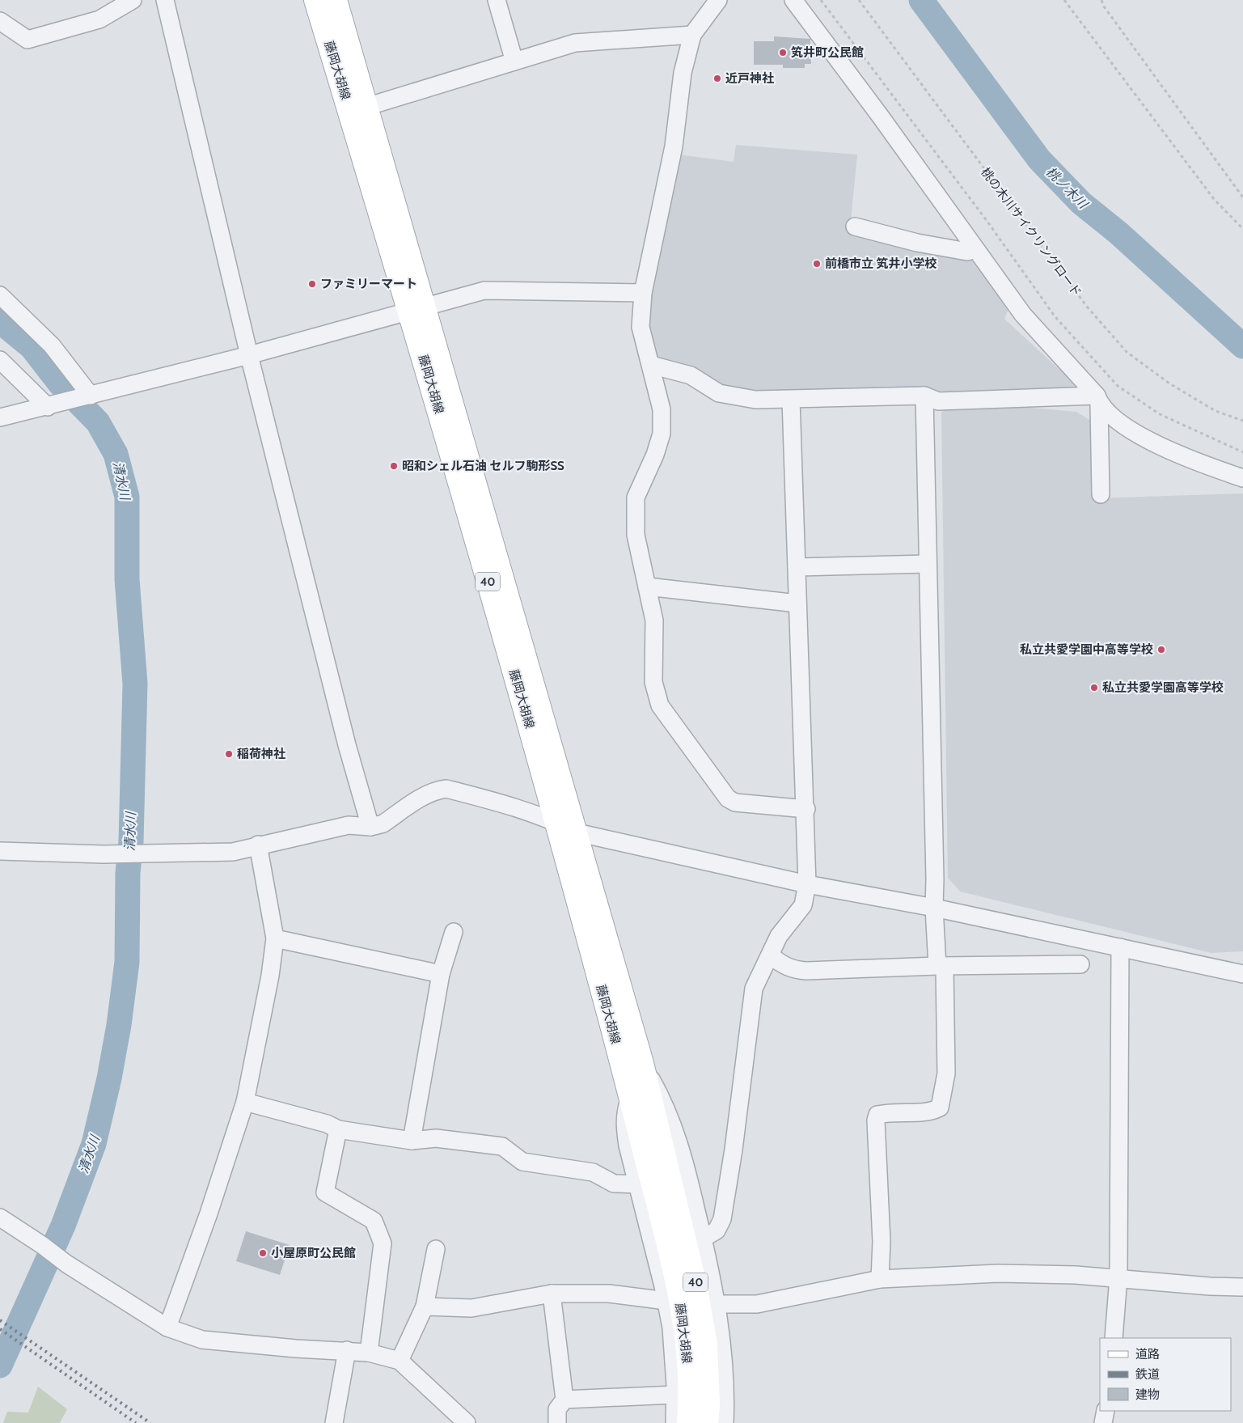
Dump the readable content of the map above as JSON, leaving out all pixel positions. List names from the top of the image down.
{
  "streets": {
    "main road": ["藤岡大胡線", "40"],
    "path": ["桃の木川サイクリングロード"]
  },
  "water": ["桃ノ木川", "清水川"],
  "places": [
    "笂井町公民館",
    "近戸神社",
    "前橋市立 笂井小学校",
    "ファミリーマート",
    "昭和シェル石油 セルフ駒形SS",
    "私立共愛学園中高等学校",
    "私立共愛学園高等学校",
    "稲荷神社",
    "小屋原町公民館"
  ],
  "legend": ["道路", "鉄道", "建物"]
}
